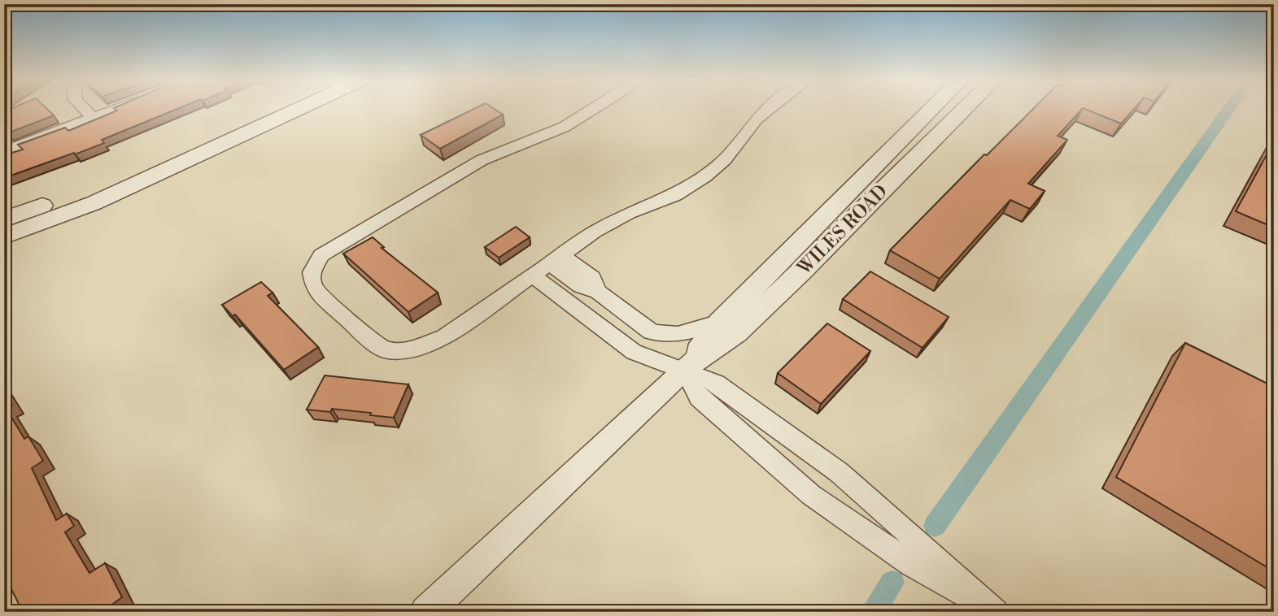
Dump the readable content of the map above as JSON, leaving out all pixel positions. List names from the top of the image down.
{
  "streets": {
    "street": ["WILES ROAD"]
  }
}
